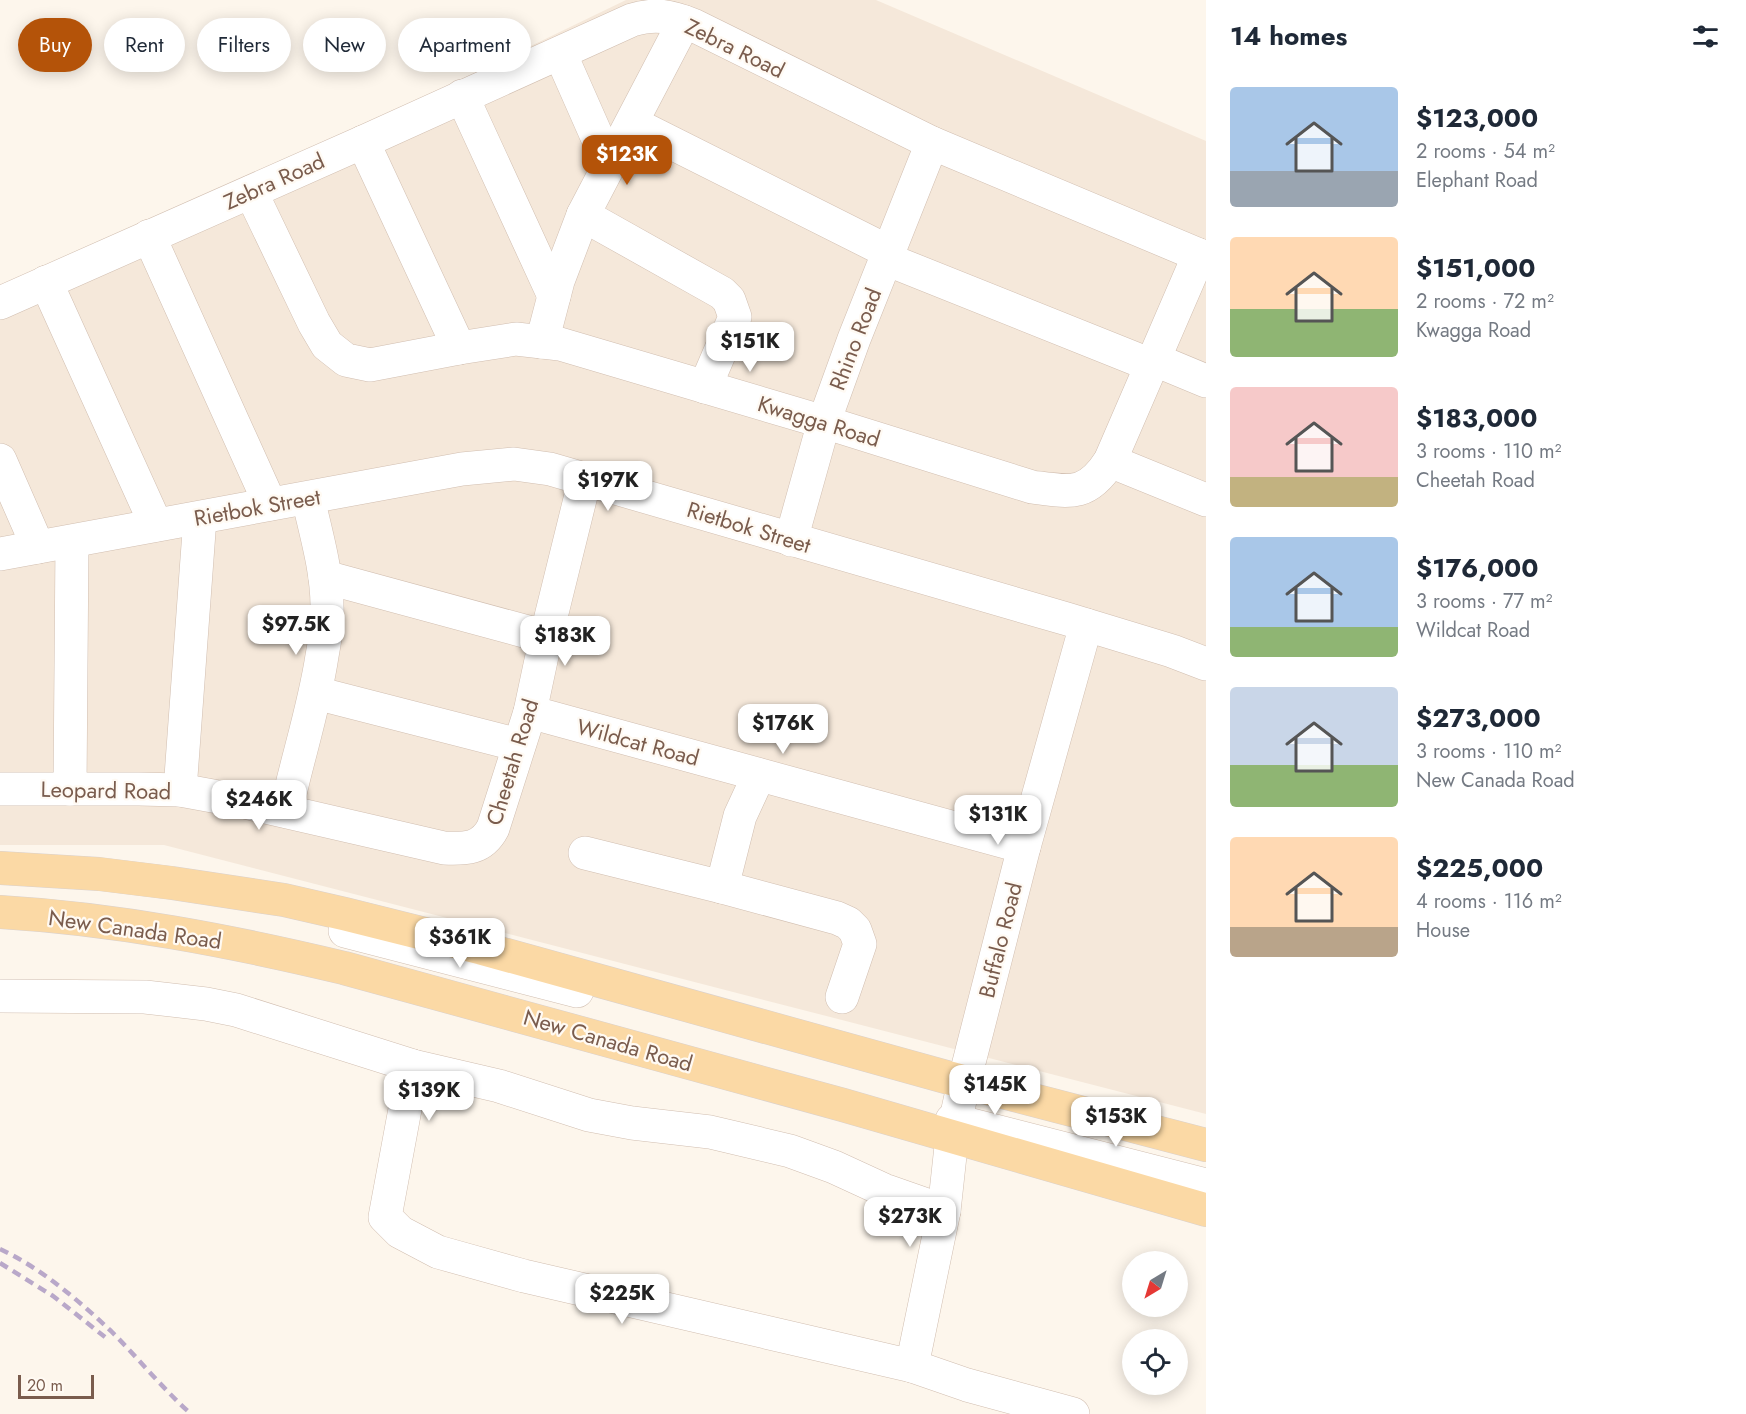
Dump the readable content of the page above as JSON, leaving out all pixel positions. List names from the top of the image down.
{
  "streets": {
    "main road": ["New Canada Road"],
    "street": [
      "Zebra Road",
      "Rhino Road",
      "Kwagga Road",
      "Rietbok Street",
      "Wildcat Road",
      "Cheetah Road",
      "Leopard Road",
      "Buffalo Road"
    ]
  },
  "crossings": [
    ["Zebra Road", "Rhino Road"],
    ["Zebra Road", "Kwagga Road"],
    ["Rhino Road", "Kwagga Road"],
    ["Rhino Road", "Rietbok Street"],
    ["Rietbok Street", "Cheetah Road"],
    ["Rietbok Street", "Buffalo Road"],
    ["Wildcat Road", "Cheetah Road"],
    ["Wildcat Road", "Buffalo Road"],
    ["Cheetah Road", "Leopard Road"],
    ["New Canada Road", "Buffalo Road"]
  ],
  "scale_bar": "20 m",
  "north": "bottom left",
  "page": {
    "heading": "14 homes",
    "chip": [
      "Buy",
      "Rent",
      "Filters",
      "New",
      "Apartment"
    ],
    "list": [
      {
        "name": "$123,000",
        "note": "2 rooms · 54 m² · Elephant Road"
      },
      {
        "name": "$151,000",
        "note": "2 rooms · 72 m² · Kwagga Road"
      },
      {
        "name": "$183,000",
        "note": "3 rooms · 110 m² · Cheetah Road"
      },
      {
        "name": "$176,000",
        "note": "3 rooms · 77 m² · Wildcat Road"
      },
      {
        "name": "$273,000",
        "note": "3 rooms · 110 m² · New Canada Road"
      },
      {
        "name": "$225,000",
        "note": "4 rooms · 116 m² · House"
      }
    ],
    "price": [
      "$123K",
      "$151K",
      "$197K",
      "$97.5K",
      "$183K",
      "$176K",
      "$246K",
      "$131K",
      "$361K",
      "$145K",
      "$139K",
      "$153K",
      "$273K",
      "$225K"
    ],
    "scale": "20 m"
  }
}
